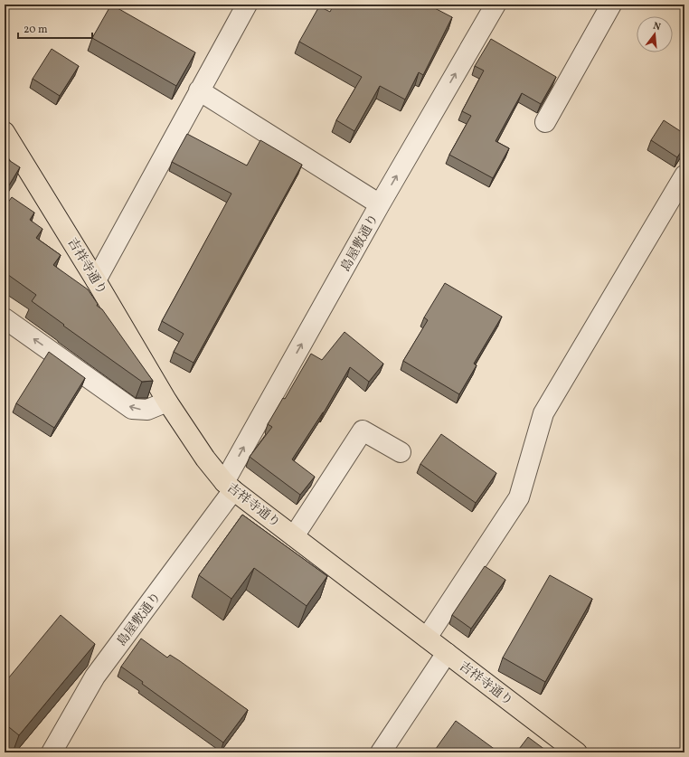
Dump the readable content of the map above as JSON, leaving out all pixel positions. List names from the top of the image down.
{
  "streets": {
    "main road": ["吉祥寺通り"],
    "street": ["島屋敷通り"]
  },
  "crossings": [
    ["島屋敷通り", "吉祥寺通り"]
  ],
  "one_way": ["島屋敷通り"],
  "scale_bar": "20 m",
  "north": "top"
}
